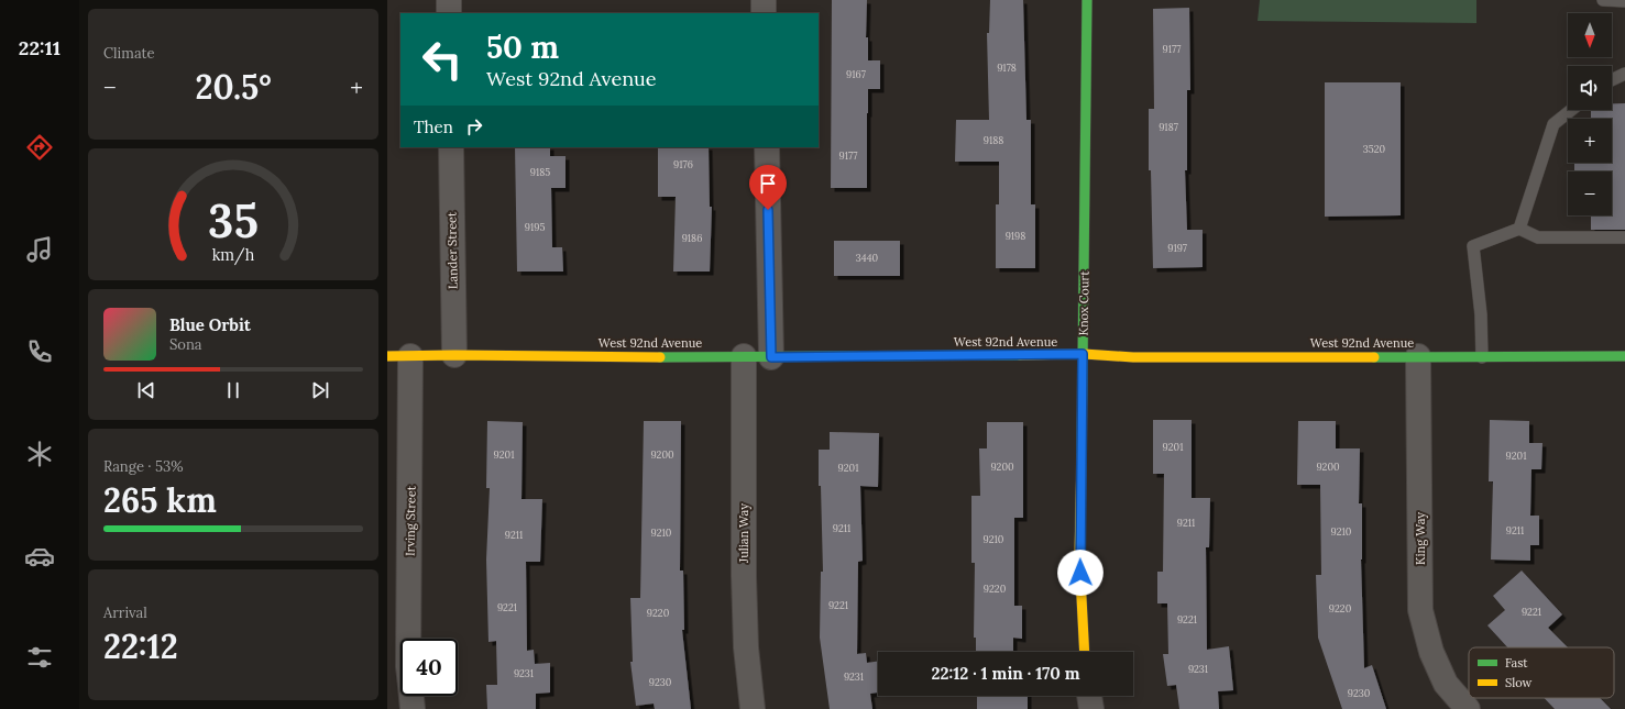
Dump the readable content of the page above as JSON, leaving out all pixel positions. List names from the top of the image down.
{
  "streets": {
    "main road": ["Knox Court", "West 92nd Avenue"],
    "street": [
      "Lander Street",
      "Irving Street",
      "Julian Way",
      "King Way"
    ]
  },
  "crossings": [
    ["Lander Street", "West 92nd Avenue"],
    ["Knox Court", "West 92nd Avenue"],
    ["West 92nd Avenue", "Irving Street"],
    ["West 92nd Avenue", "Julian Way"],
    ["West 92nd Avenue", "King Way"]
  ],
  "house_numbers": [
    "9177",
    "9178",
    "9167",
    "9187",
    "9188",
    "3520",
    "9177",
    "9176",
    "9185",
    "9195",
    "9198",
    "9186",
    "9197",
    "3440",
    "9201",
    "9201",
    "9200",
    "9201",
    "9200",
    "9200",
    "9201",
    "9211",
    "9211",
    "9211",
    "9210",
    "9210",
    "9211",
    "9210",
    "9220",
    "9221",
    "9221",
    "9220",
    "9221",
    "9220",
    "9221",
    "9231",
    "9231",
    "9231",
    "9230",
    "9230"
  ],
  "legend": ["Fast", "Slow"],
  "north": "bottom",
  "page": {
    "tabs": "22:11",
    "tile": [
      "Climate",
      ["Range · 53%", "265 km"],
      ["Arrival", "22:12"]
    ],
    "map_buttons": ["+", "−"],
    "turn": ["50 m", "West 92nd Avenue"],
    "heat": ["−", "20.5°", "+"],
    "then": "Then",
    "song": ["Blue Orbit", "Sona"],
    "limit": "40",
    "trip": "22:12 · 1 min · 170 m",
    "gauge": ["35", "km/h"]
  }
}
